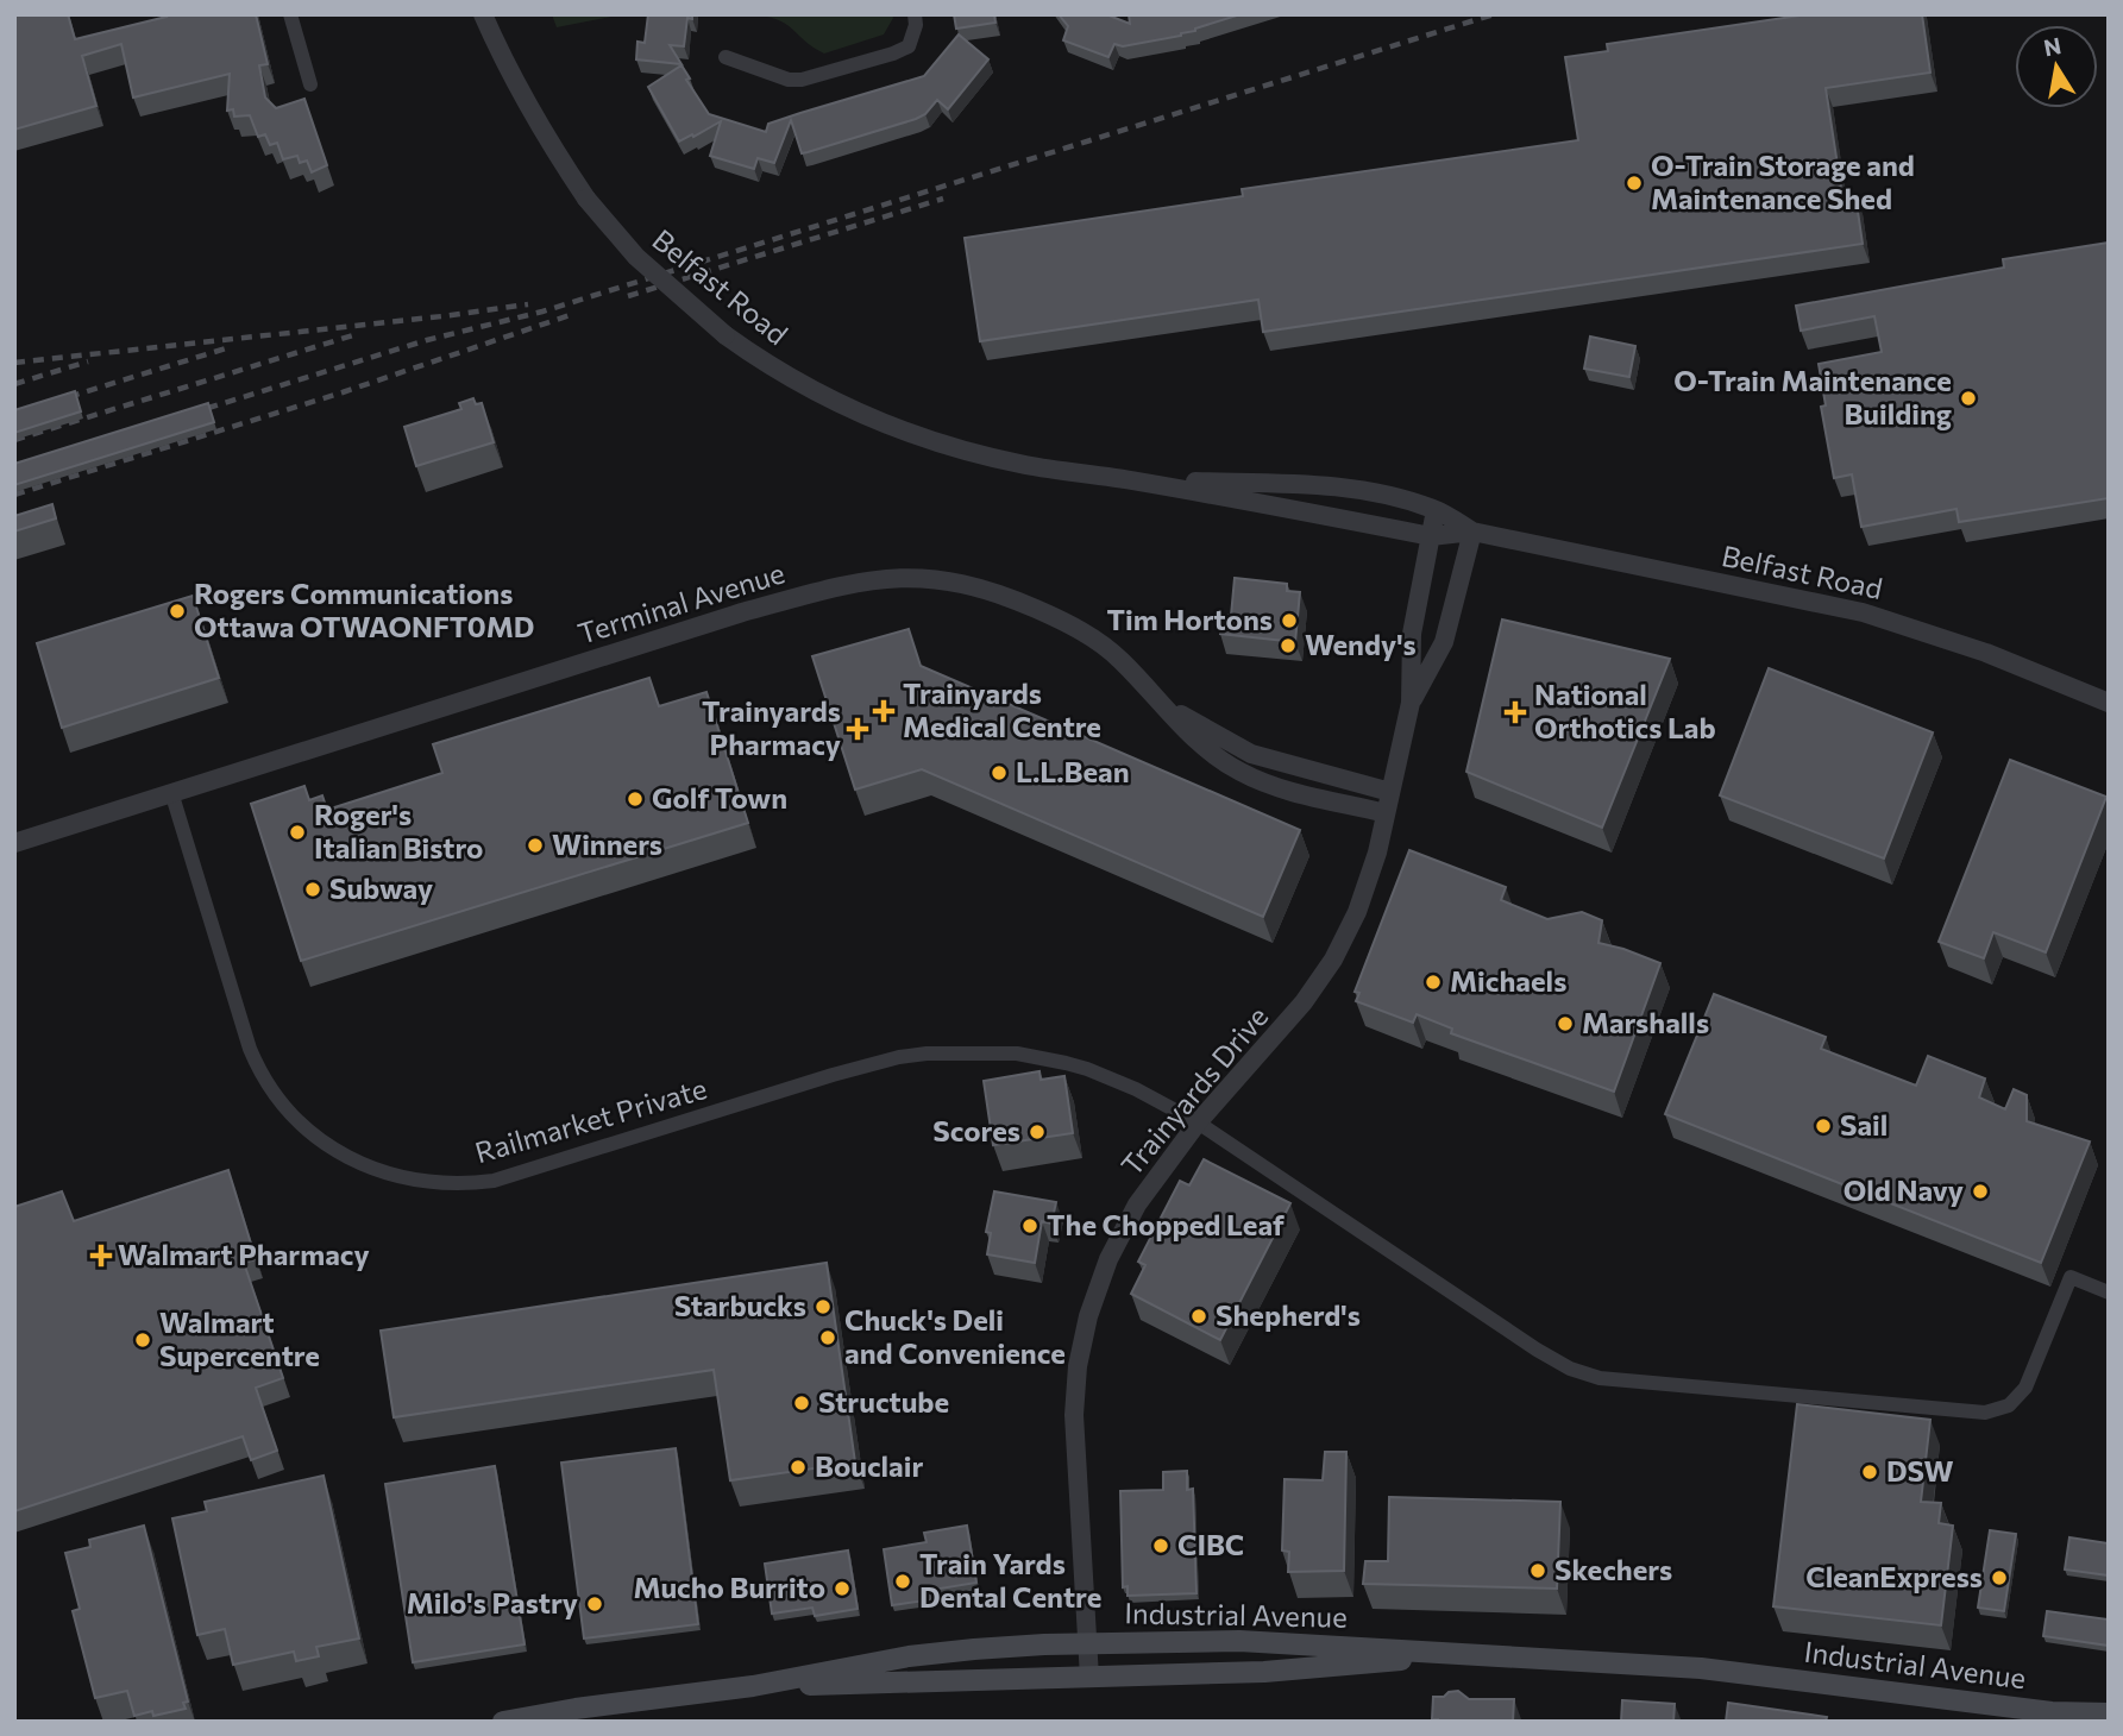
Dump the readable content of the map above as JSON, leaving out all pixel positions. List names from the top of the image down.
{
  "streets": {
    "main road": ["Industrial Avenue"],
    "street": [
      "Belfast Road",
      "Terminal Avenue",
      "Trainyards Drive",
      "Railmarket Private"
    ]
  },
  "crossings": [
    ["Belfast Road", "Trainyards Drive"],
    ["Terminal Avenue", "Trainyards Drive"],
    ["Terminal Avenue", "Railmarket Private"],
    ["Trainyards Drive", "Railmarket Private"],
    ["Trainyards Drive", "Industrial Avenue"]
  ],
  "places": {
    "other": [
      "O-Train Storage and Maintenance Shed",
      "O-Train Maintenance Building",
      "Rogers Communications Ottawa OTWAONFT0MD",
      "Tim Hortons",
      "Wendy's",
      "L.L.Bean",
      "Golf Town",
      "Roger's Italian Bistro",
      "Winners",
      "Subway",
      "Michaels",
      "Marshalls",
      "Sail",
      "Scores",
      "Old Navy",
      "The Chopped Leaf",
      "Starbucks",
      "Shepherd's",
      "Chuck's Deli and Convenience",
      "Walmart Supercentre",
      "Structube",
      "Bouclair",
      "DSW",
      "CIBC",
      "Skechers",
      "CleanExpress",
      "Train Yards Dental Centre",
      "Mucho Burrito",
      "Milo's Pastry"
    ],
    "health": [
      "Trainyards Medical Centre",
      "National Orthotics Lab",
      "Trainyards Pharmacy",
      "Walmart Pharmacy"
    ]
  },
  "north": "top"
}
